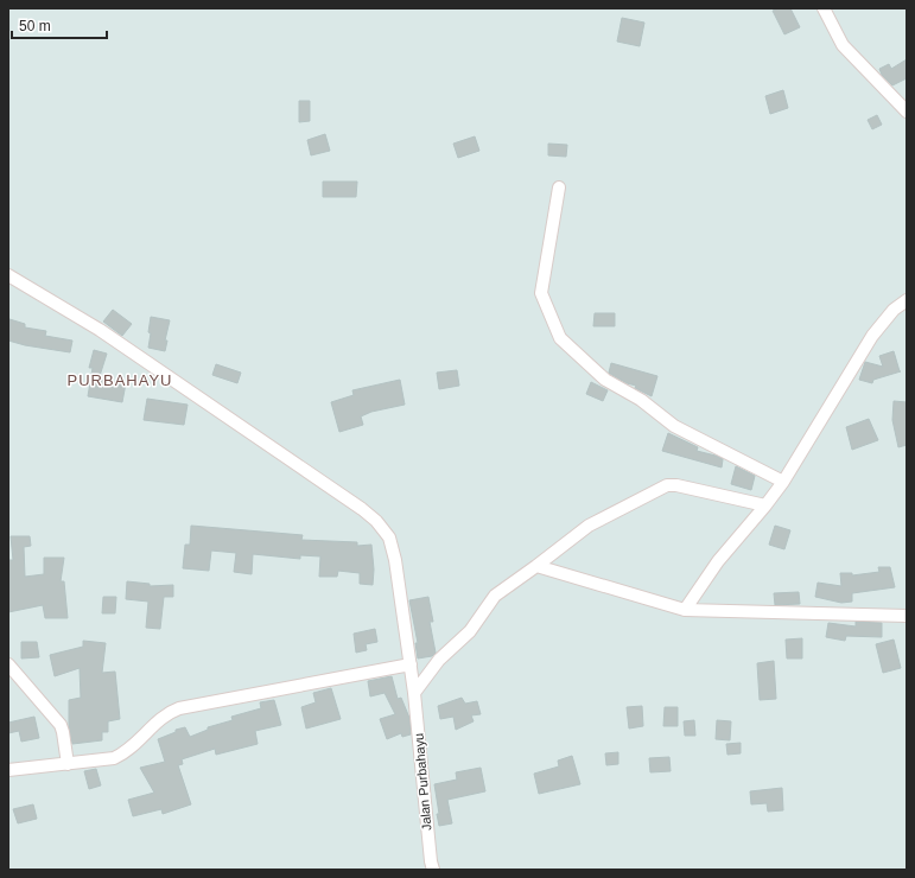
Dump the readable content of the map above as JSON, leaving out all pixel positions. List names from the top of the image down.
{
  "streets": {
    "street": ["Jalan Purbahayu"]
  },
  "districts": ["PURBAHAYU"],
  "scale_bar": "50 m"
}
